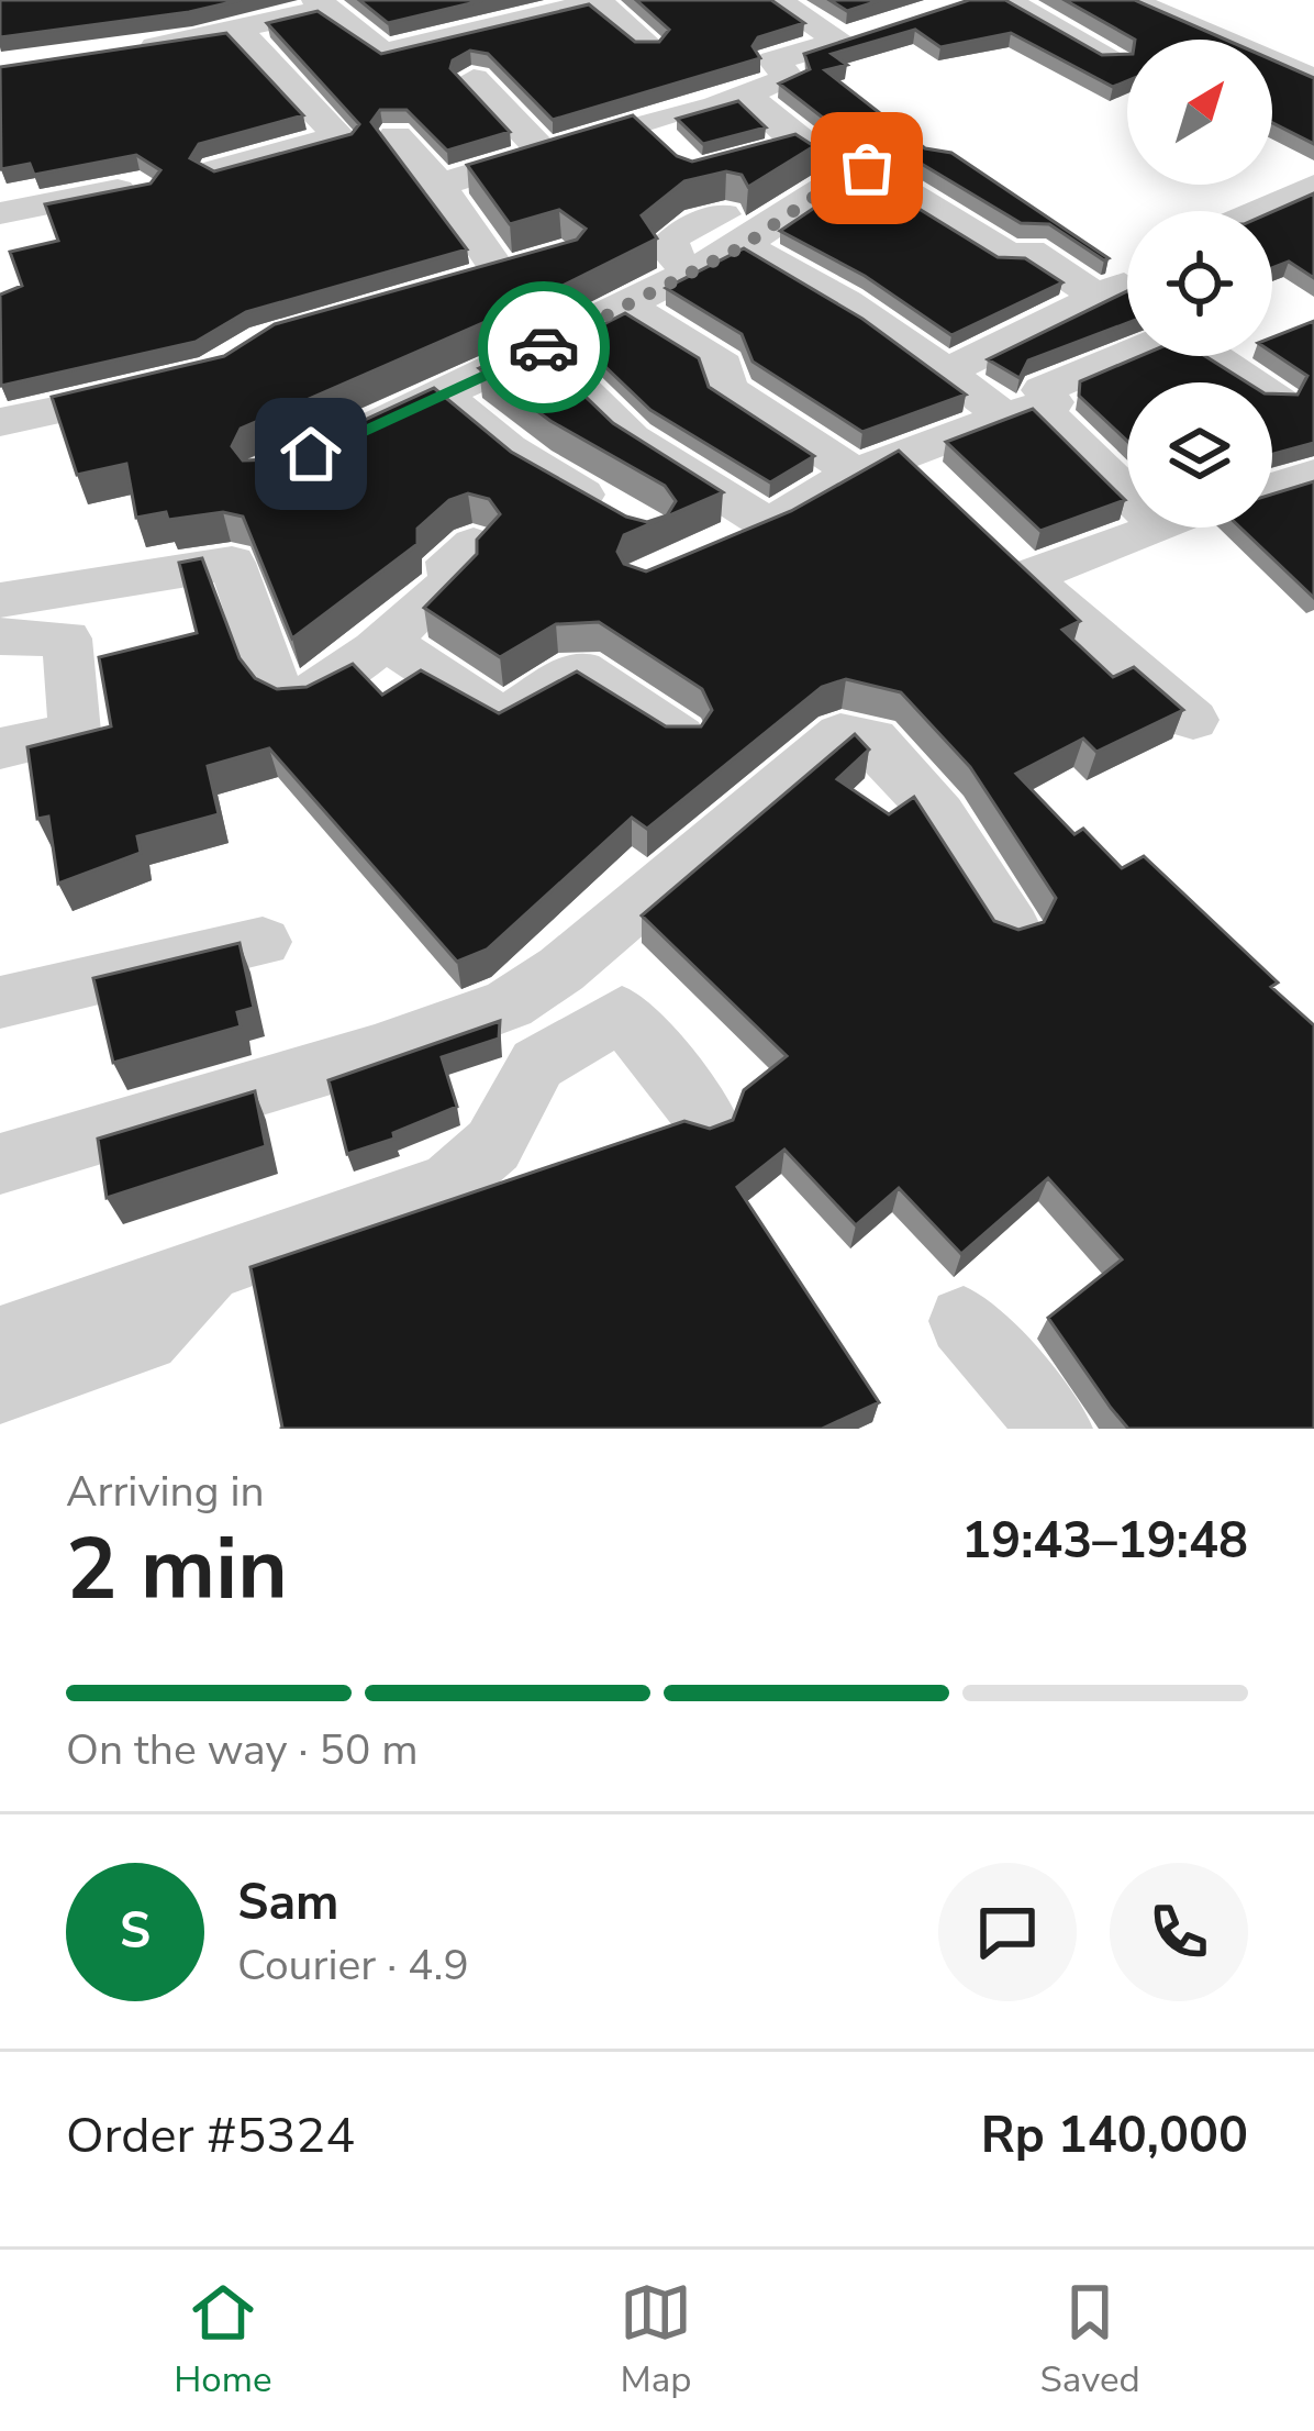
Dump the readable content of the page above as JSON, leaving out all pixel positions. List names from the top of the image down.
{
  "north": "top right",
  "page": {
    "heading": ["2 min", "Arriving in", "19:43–19:48"],
    "panel": [
      "Sam",
      "Courier · 4.9",
      "Order #5324",
      "Rp 140,000"
    ],
    "bar": "On the way · 50 m",
    "round": "S",
    "tabs": ["Home", "Map", "Saved"]
  }
}
